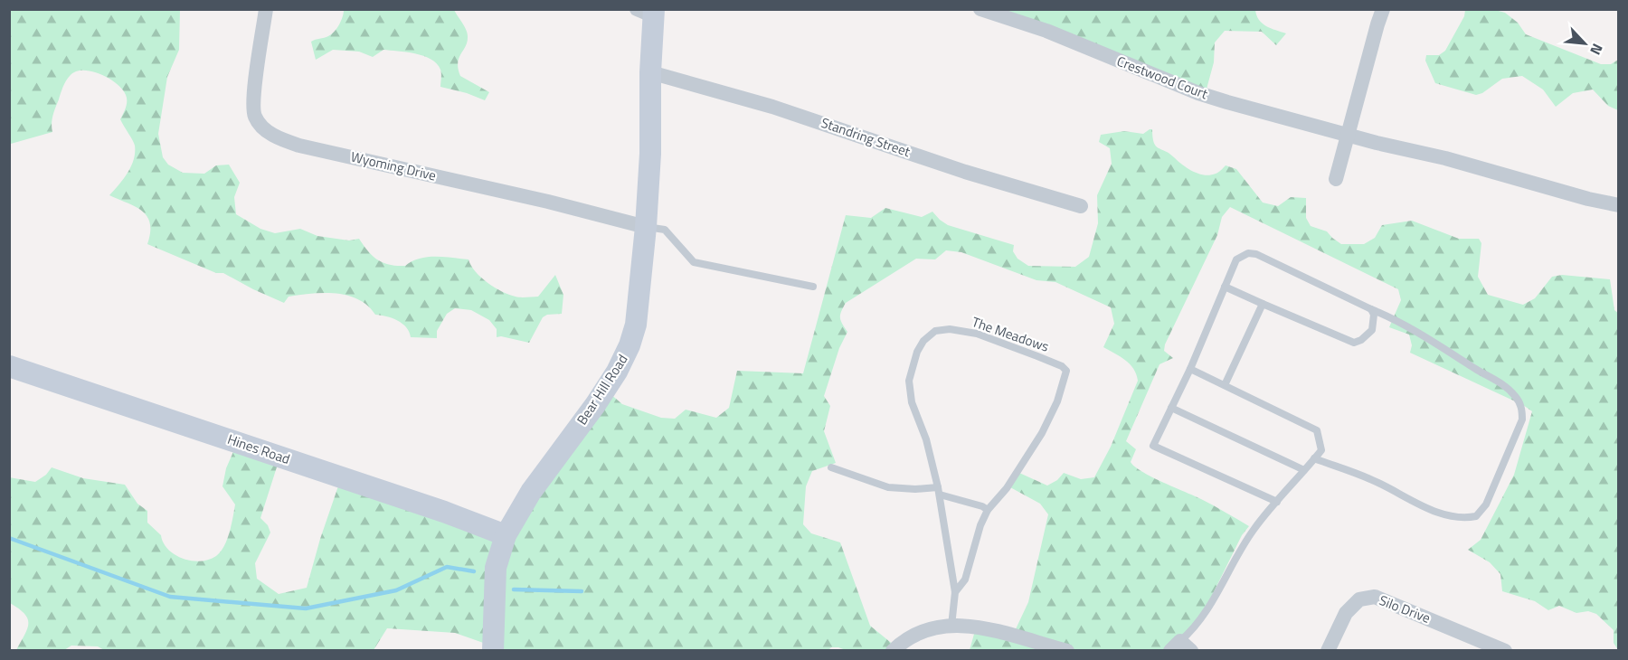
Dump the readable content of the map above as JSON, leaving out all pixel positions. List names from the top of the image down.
{
  "streets": {
    "street": [
      "Crestwood Court",
      "Standring Street",
      "Wyoming Drive",
      "Bear Hill Road",
      "Hines Road",
      "Silo Drive"
    ],
    "lane": ["The Meadows"]
  },
  "crossings": [
    ["Standring Street", "Bear Hill Road"],
    ["Wyoming Drive", "Bear Hill Road"],
    ["Bear Hill Road", "Hines Road"]
  ],
  "north": "bottom right"
}
